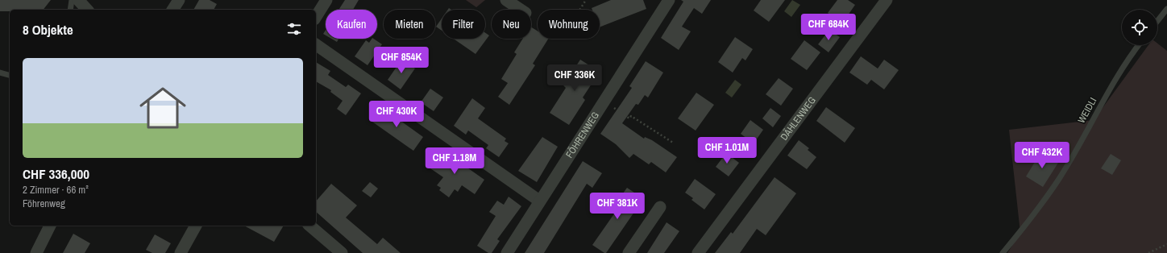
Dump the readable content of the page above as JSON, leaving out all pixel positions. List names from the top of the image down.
{
  "streets": {
    "street": ["DÄHLENWEG", "FÖHRENWEG"],
    "lane": ["WEIDLI"]
  },
  "page": {
    "chip": [
      "Kaufen",
      "Mieten",
      "Filter",
      "Neu",
      "Wohnung"
    ],
    "heading": "8 Objekte",
    "price": [
      "CHF 684K",
      "CHF 854K",
      "CHF 336K",
      "CHF 430K",
      "CHF 1.01M",
      "CHF 432K",
      "CHF 1.18M",
      "CHF 381K"
    ],
    "list": [
      {
        "name": "CHF 336,000",
        "note": "2 Zimmer · 66 m² · Föhrenweg"
      }
    ]
  }
}
